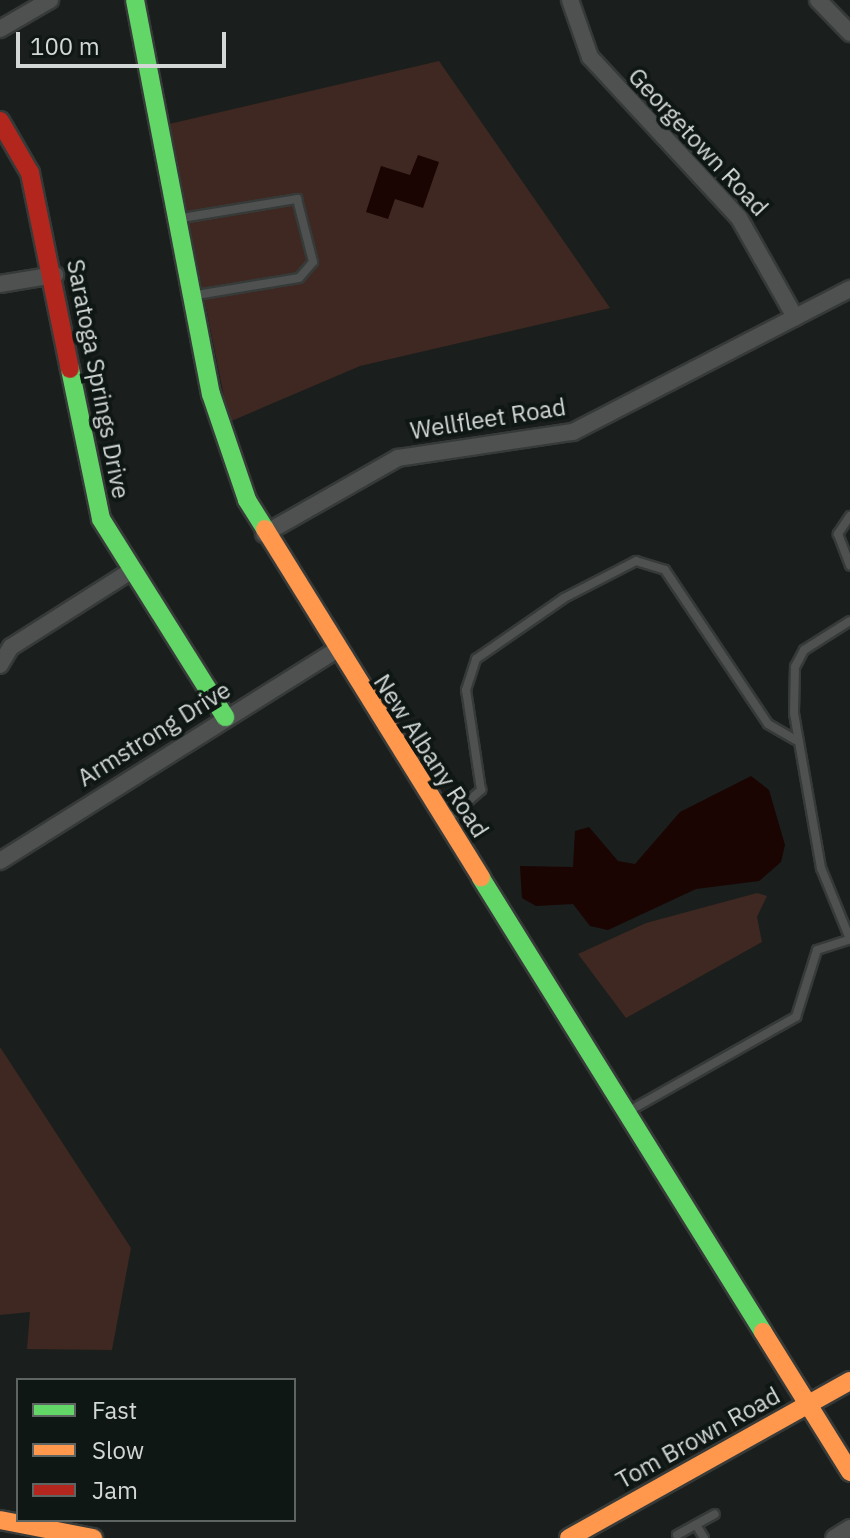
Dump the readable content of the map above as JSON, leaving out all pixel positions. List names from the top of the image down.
{
  "streets": {
    "street": [
      "Georgetown Road",
      "Saratoga Springs Drive",
      "Wellfleet Road",
      "Armstrong Drive",
      "New Albany Road",
      "Tom Brown Road"
    ]
  },
  "crossings": [
    ["Georgetown Road", "Wellfleet Road"],
    ["Saratoga Springs Drive", "Armstrong Drive"],
    ["Wellfleet Road", "New Albany Road"],
    ["Armstrong Drive", "New Albany Road"],
    ["New Albany Road", "Tom Brown Road"]
  ],
  "legend": ["Fast", "Slow", "Jam"],
  "scale_bar": "100 m"
}
